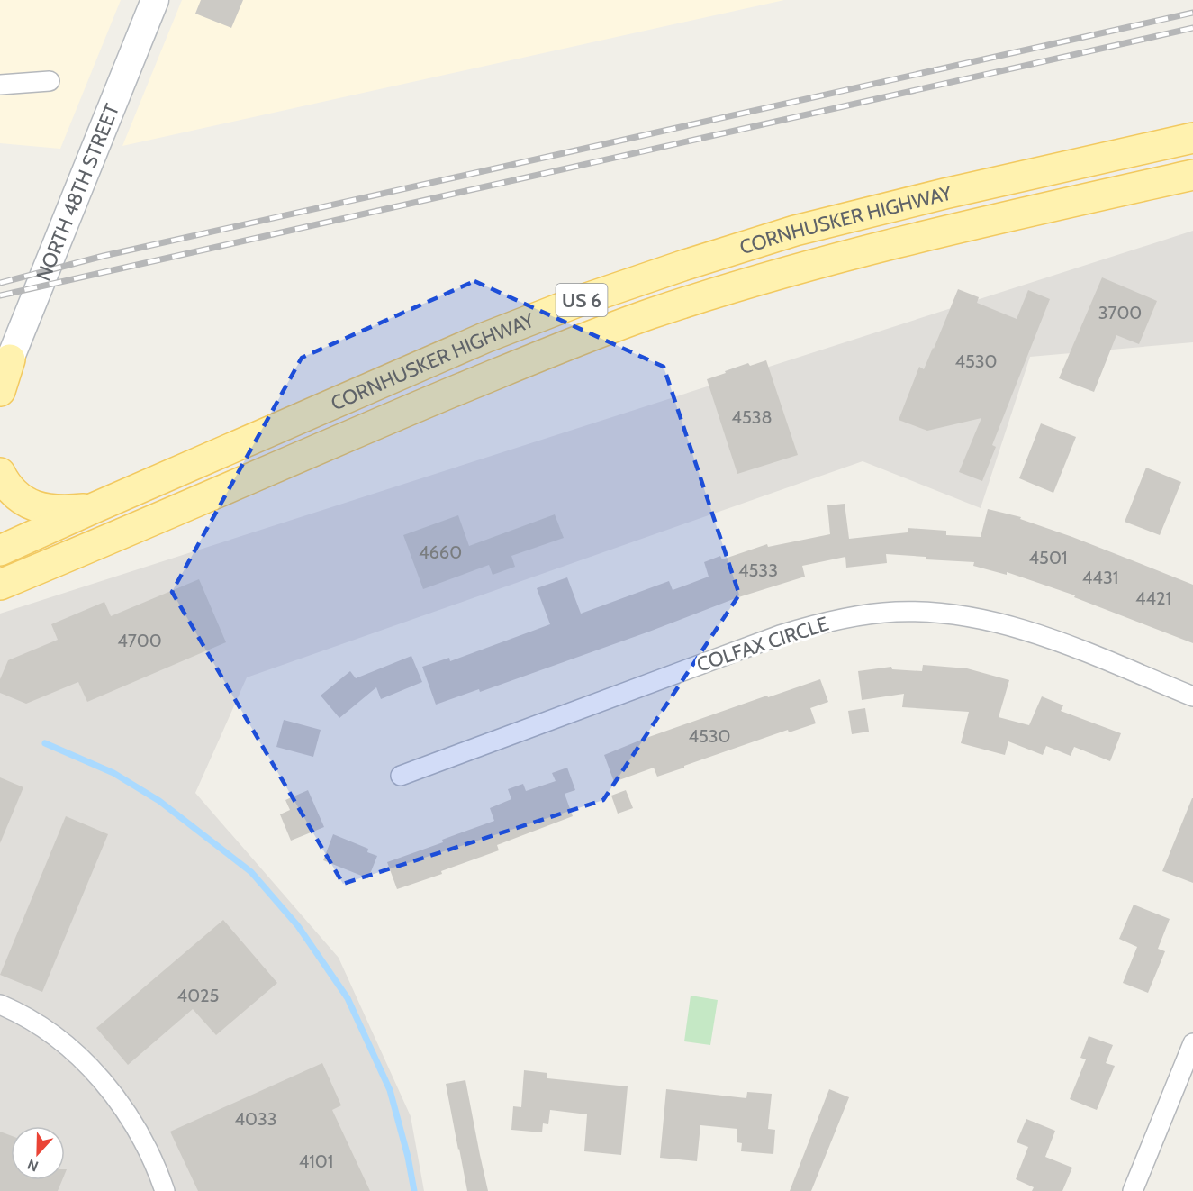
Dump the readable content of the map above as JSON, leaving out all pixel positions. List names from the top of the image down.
{
  "streets": {
    "main road": ["NORTH 48TH STREET", "CORNHUSKER HIGHWAY", "US 6"],
    "street": ["COLFAX CIRCLE"]
  },
  "house_numbers": [
    "3700",
    "4530",
    "4538",
    "4660",
    "4501",
    "4533",
    "4431",
    "4421",
    "4700",
    "4530",
    "4025",
    "4033",
    "4101"
  ],
  "north": "bottom"
}
